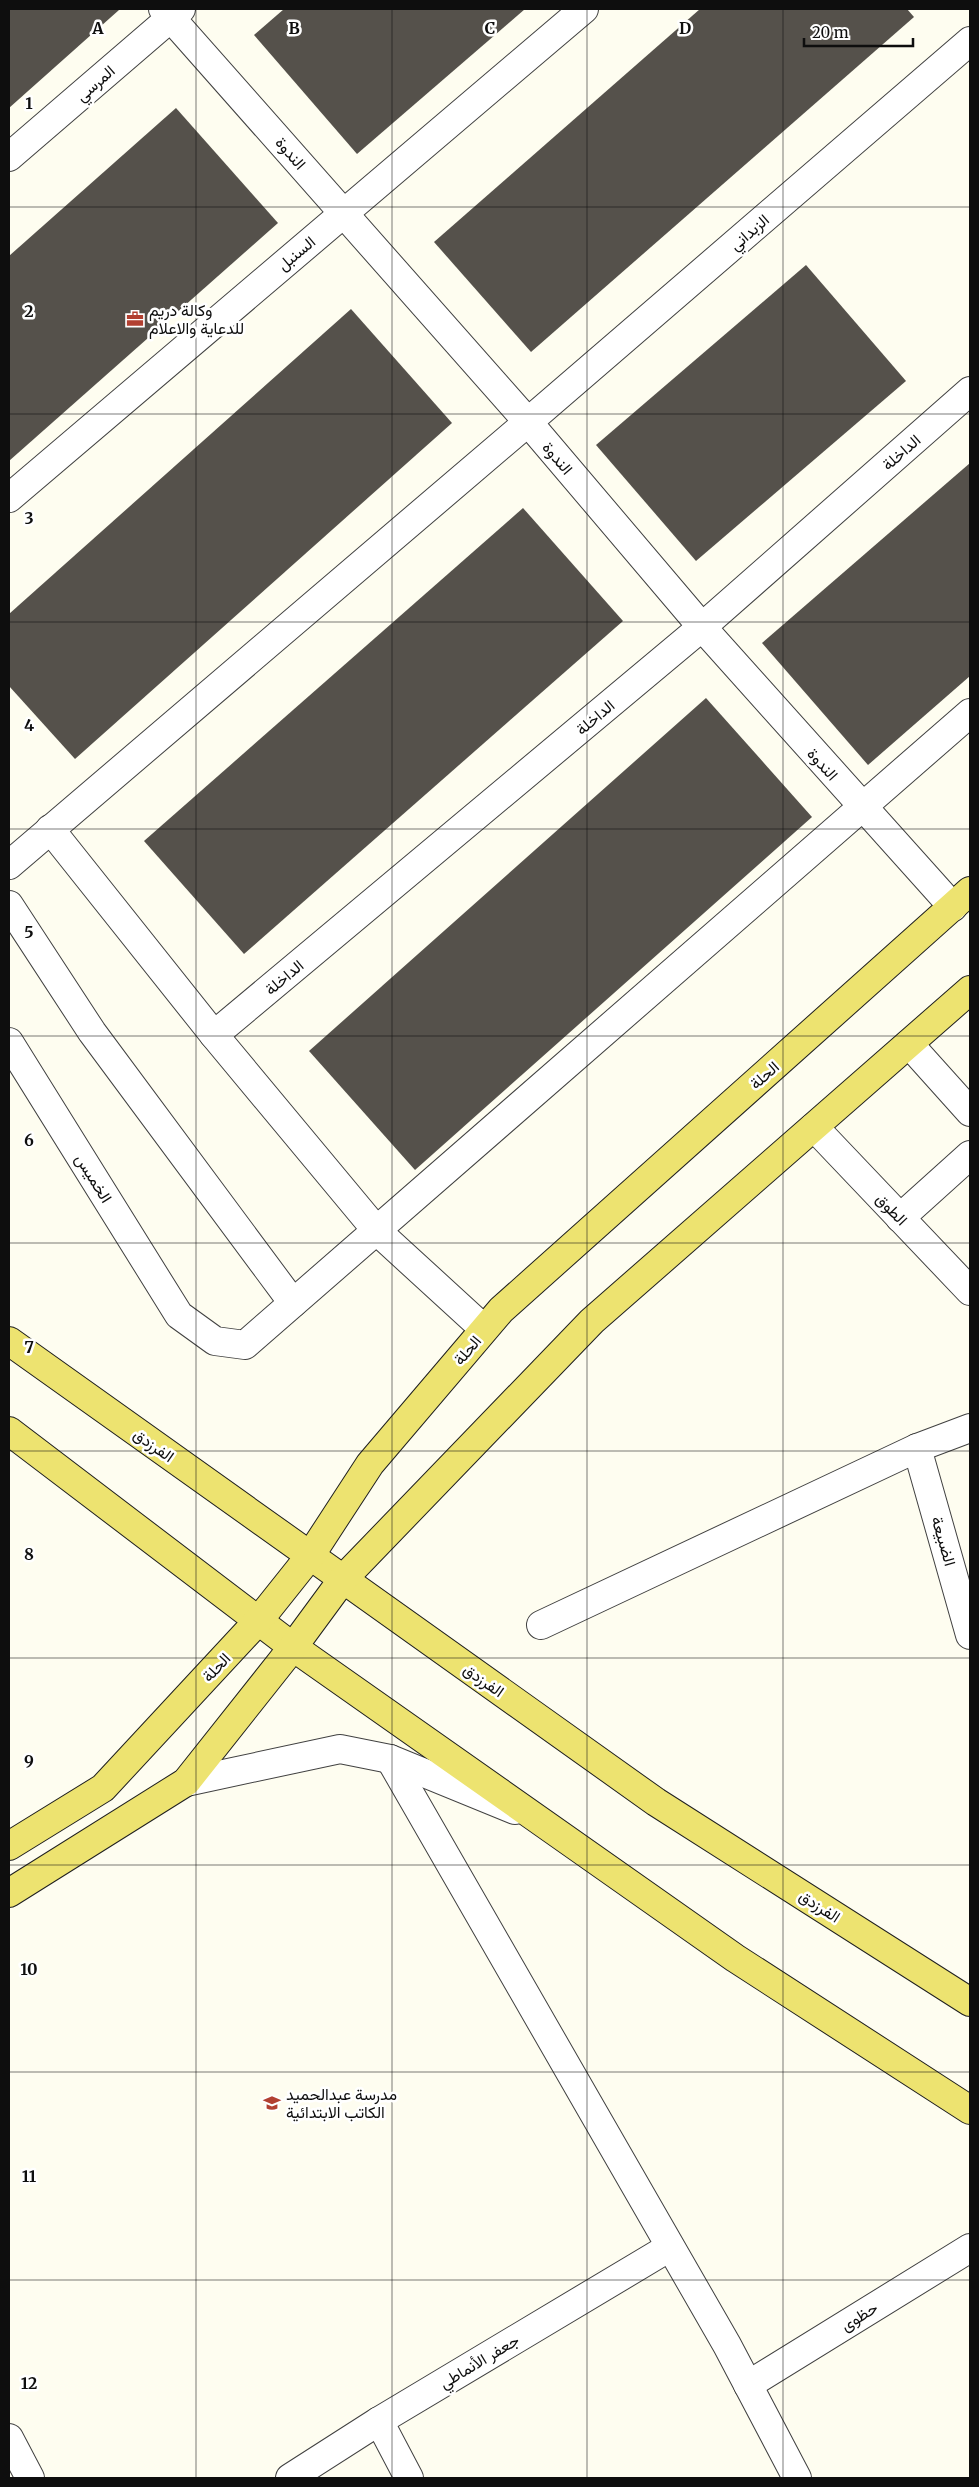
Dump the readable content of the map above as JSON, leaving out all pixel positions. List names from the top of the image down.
{
  "streets": {
    "main road": ["الحلة", "الفرزدق"],
    "street": [
      "المرسي",
      "الندوة",
      "الزبداني",
      "السنبل",
      "الداخلة",
      "الخميس",
      "الطوق",
      "الضبيعة",
      "حظوى",
      "جعفر الأنماطي"
    ]
  },
  "crossings": [
    ["المرسي", "الندوة"],
    ["الندوة", "الزبداني"],
    ["الندوة", "السنبل"],
    ["الندوة", "الداخلة"],
    ["الندوة", "الحلة"],
    ["الحلة", "الفرزدق"]
  ],
  "places": {
    "office": ["وكالة دريم للدعاية والاعلام"],
    "school or university": ["مدرسة عبدالحميد الكاتب الابتدائية"]
  },
  "scale_bar": "20 m",
  "grid": {
    "columns": [
      "A",
      "B",
      "C",
      "D"
    ],
    "rows": [
      "1",
      "2",
      "3",
      "4",
      "5",
      "6",
      "7",
      "8",
      "9",
      "10",
      "11",
      "12"
    ]
  }
}
